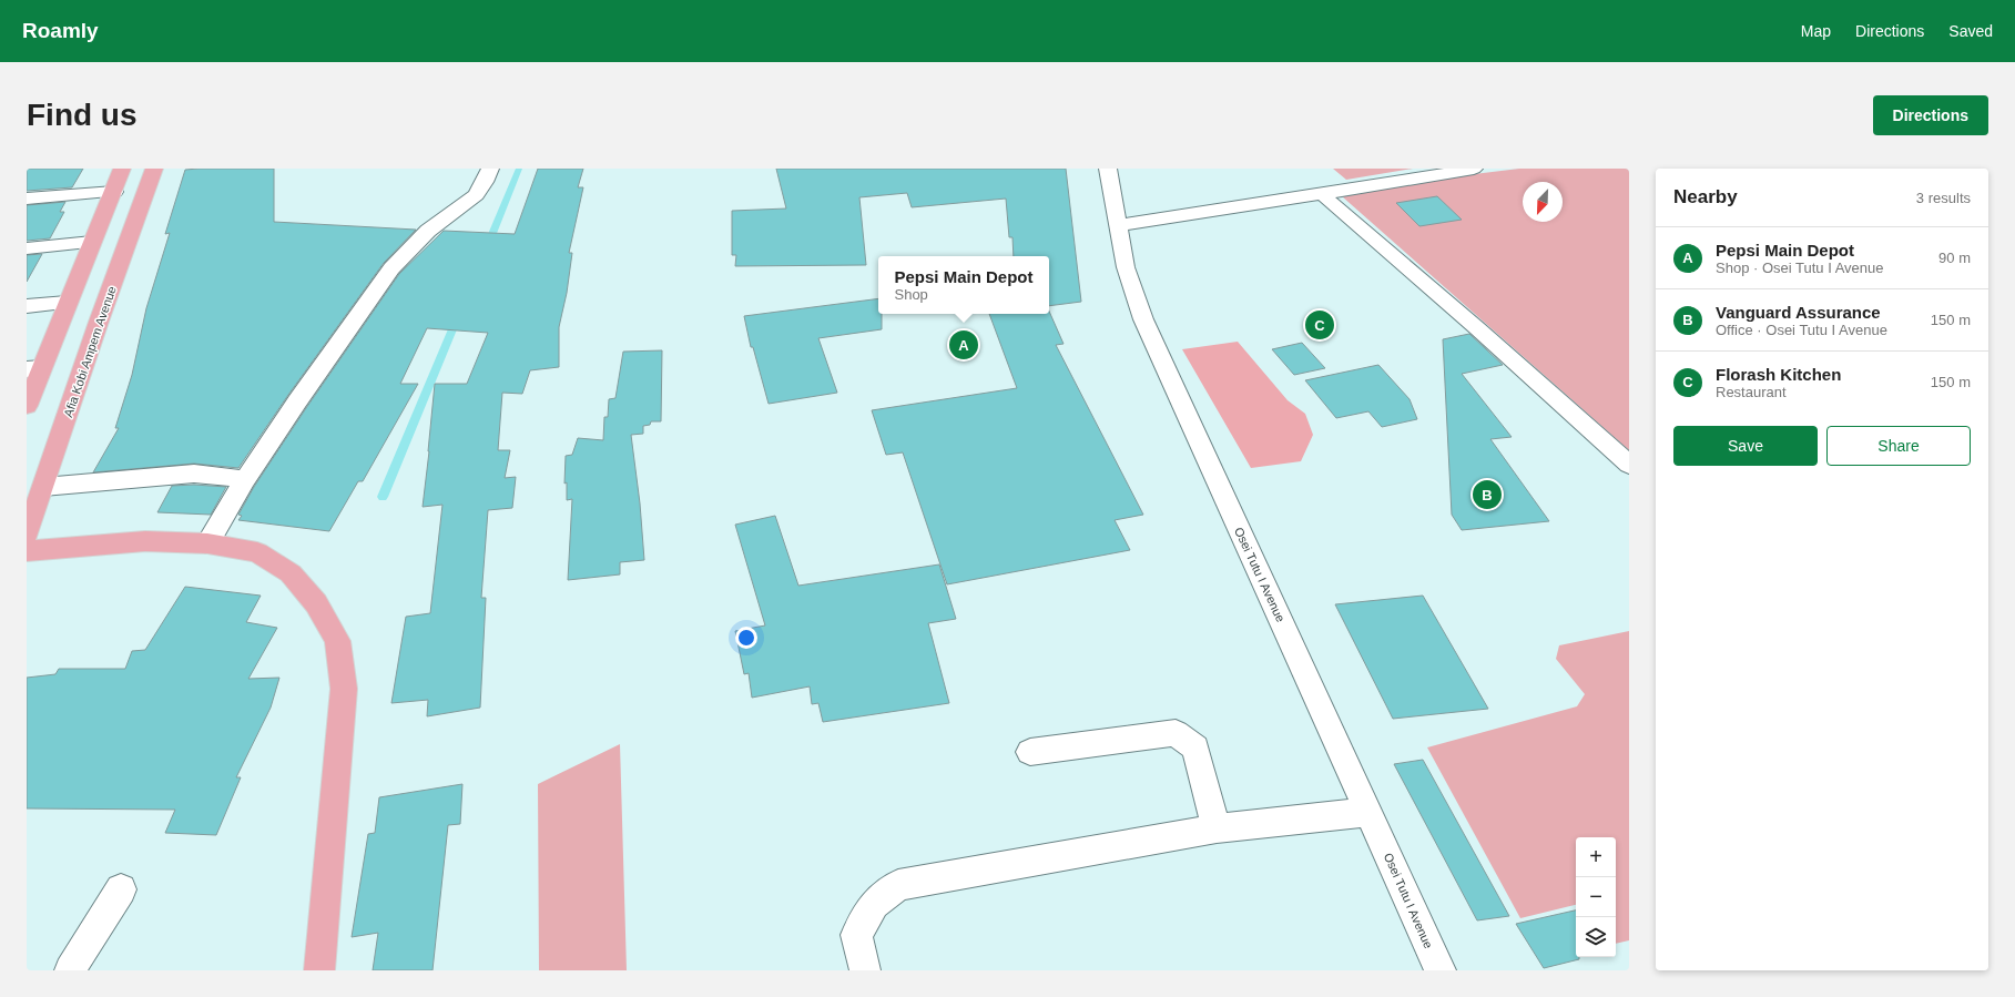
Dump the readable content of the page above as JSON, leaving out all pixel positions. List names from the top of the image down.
{
  "streets": {
    "main road": ["Afia Kobi Ampem Avenue"],
    "street": ["Osei Tutu I Avenue"]
  },
  "north": "bottom left",
  "page": {
    "header": "Roamly",
    "nav": ["Map", "Directions", "Saved"],
    "buttons": [
      "Directions",
      ["Save", "Share"]
    ],
    "title": "Find us",
    "heading": ["Nearby", "3 results"],
    "list": [
      {
        "mark": "A",
        "name": "Pepsi Main Depot",
        "note": "Shop · Osei Tutu I Avenue",
        "value": "90 m"
      },
      {
        "mark": "B",
        "name": "Vanguard Assurance",
        "note": "Office · Osei Tutu I Avenue",
        "value": "150 m"
      },
      {
        "mark": "C",
        "name": "Florash Kitchen",
        "note": "Restaurant",
        "value": "150 m"
      }
    ],
    "popup": ["Pepsi Main Depot", "Shop"],
    "pins": ["C", "A", "B"],
    "map_buttons": ["+", "−"]
  }
}
